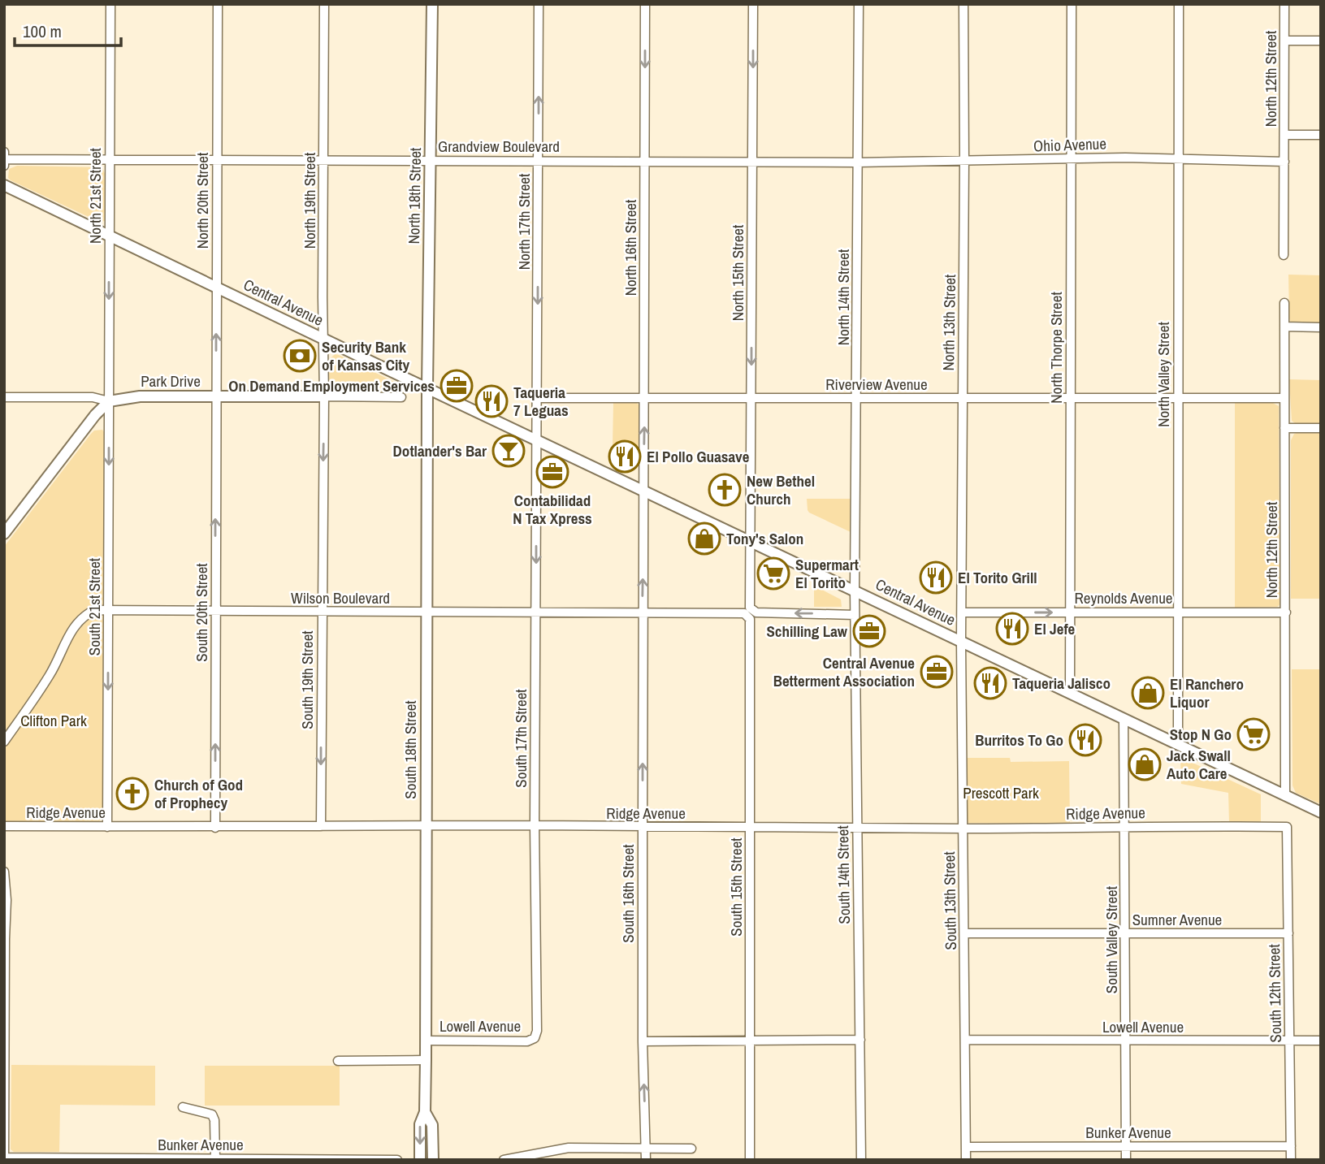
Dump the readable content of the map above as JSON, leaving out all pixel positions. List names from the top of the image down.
{
  "streets": {
    "main road": [
      "North 18th Street",
      "Central Avenue",
      "Park Drive",
      "South 18th Street"
    ],
    "street": [
      "North 12th Street",
      "Ohio Avenue",
      "Grandview Boulevard",
      "North 21st Street",
      "North 20th Street",
      "North 19th Street",
      "North 17th Street",
      "North 16th Street",
      "North 15th Street",
      "North 14th Street",
      "North 13th Street",
      "North Thorpe Street",
      "North Valley Street",
      "Riverview Avenue",
      "Wilson Boulevard",
      "Reynolds Avenue",
      "South 21st Street",
      "South 20th Street",
      "South 19th Street",
      "South 17th Street",
      "Ridge Avenue",
      "South 14th Street",
      "South 15th Street",
      "South 16th Street",
      "South 13th Street",
      "Sumner Avenue",
      "South Valley Street",
      "South 12th Street",
      "Lowell Avenue",
      "Bunker Avenue"
    ]
  },
  "crossings": [
    ["North 12th Street", "Ohio Avenue"],
    ["North 12th Street", "Central Avenue"],
    ["North 12th Street", "Riverview Avenue"],
    ["North 12th Street", "Reynolds Avenue"],
    ["Ohio Avenue", "Grandview Boulevard"],
    ["Ohio Avenue", "North 14th Street"],
    ["Ohio Avenue", "North 13th Street"],
    ["Ohio Avenue", "North Thorpe Street"],
    ["Ohio Avenue", "North Valley Street"],
    ["Grandview Boulevard", "North 21st Street"],
    ["Grandview Boulevard", "North 18th Street"],
    ["Grandview Boulevard", "North 20th Street"],
    ["Grandview Boulevard", "North 19th Street"],
    ["Grandview Boulevard", "North 17th Street"],
    ["Grandview Boulevard", "North 16th Street"],
    ["Grandview Boulevard", "North 15th Street"],
    ["Grandview Boulevard", "North 14th Street"],
    ["North 21st Street", "Central Avenue"],
    ["North 21st Street", "South 21st Street"],
    ["North 18th Street", "Central Avenue"],
    ["North 18th Street", "South 18th Street"],
    ["North 20th Street", "Central Avenue"],
    ["North 20th Street", "Park Drive"],
    ["North 20th Street", "South 20th Street"],
    ["North 19th Street", "Central Avenue"],
    ["North 19th Street", "Park Drive"],
    ["North 19th Street", "South 19th Street"],
    ["North 17th Street", "Central Avenue"],
    ["North 17th Street", "Riverview Avenue"],
    ["North 17th Street", "South 17th Street"],
    ["North 16th Street", "Central Avenue"],
    ["North 16th Street", "Riverview Avenue"],
    ["North 16th Street", "South 16th Street"],
    ["North 15th Street", "Central Avenue"],
    ["North 15th Street", "Riverview Avenue"],
    ["North 15th Street", "South 15th Street"],
    ["North 14th Street", "Central Avenue"],
    ["North 14th Street", "Riverview Avenue"],
    ["North 14th Street", "South 14th Street"],
    ["Central Avenue", "North 13th Street"],
    ["Central Avenue", "North Thorpe Street"],
    ["Central Avenue", "North Valley Street"],
    ["Central Avenue", "South 17th Street"],
    ["Central Avenue", "South 18th Street"],
    ["Central Avenue", "South 14th Street"],
    ["Central Avenue", "South 15th Street"],
    ["Central Avenue", "South 16th Street"],
    ["Central Avenue", "South 13th Street"],
    ["Central Avenue", "South Valley Street"],
    ["North 13th Street", "Riverview Avenue"],
    ["North 13th Street", "Reynolds Avenue"],
    ["North 13th Street", "South 13th Street"],
    ["North Thorpe Street", "Riverview Avenue"],
    ["North Thorpe Street", "Reynolds Avenue"],
    ["North Valley Street", "Riverview Avenue"],
    ["North Valley Street", "Reynolds Avenue"],
    ["Park Drive", "South 21st Street"],
    ["Park Drive", "South 20th Street"],
    ["Park Drive", "South 19th Street"],
    ["Wilson Boulevard", "South 21st Street"],
    ["Wilson Boulevard", "South 20th Street"],
    ["Wilson Boulevard", "South 19th Street"],
    ["Wilson Boulevard", "South 17th Street"],
    ["Wilson Boulevard", "South 18th Street"],
    ["Wilson Boulevard", "South 14th Street"],
    ["Wilson Boulevard", "South 15th Street"],
    ["Wilson Boulevard", "South 16th Street"],
    ["South 21st Street", "Ridge Avenue"],
    ["South 20th Street", "Ridge Avenue"],
    ["South 19th Street", "Ridge Avenue"],
    ["South 17th Street", "Ridge Avenue"],
    ["South 17th Street", "Lowell Avenue"],
    ["South 18th Street", "Ridge Avenue"],
    ["South 18th Street", "Lowell Avenue"],
    ["Ridge Avenue", "South 14th Street"],
    ["Ridge Avenue", "South 15th Street"],
    ["Ridge Avenue", "South 16th Street"],
    ["Ridge Avenue", "South 13th Street"],
    ["Ridge Avenue", "South Valley Street"],
    ["Ridge Avenue", "South 12th Street"],
    ["South 13th Street", "Sumner Avenue"],
    ["South 13th Street", "Lowell Avenue"],
    ["South 13th Street", "Bunker Avenue"],
    ["Sumner Avenue", "South Valley Street"],
    ["Sumner Avenue", "South 12th Street"],
    ["South Valley Street", "Lowell Avenue"],
    ["South Valley Street", "Bunker Avenue"],
    ["South 12th Street", "Lowell Avenue"],
    ["South 12th Street", "Bunker Avenue"]
  ],
  "one_way": [
    "North 21st Street",
    "North 15th Street",
    "South 21st Street",
    "South 20th Street",
    "South 19th Street",
    "South 16th Street"
  ],
  "parks": ["Clifton Park", "Prescott Park"],
  "places": {
    "bank": ["Security Bank of Kansas City"],
    "office": [
      "On Demand Employment Services",
      "Contabilidad N Tax Xpress",
      "Schilling Law",
      "Central Avenue Betterment Association"
    ],
    "restaurant": [
      "Taqueria 7 Leguas",
      "El Pollo Guasave",
      "El Torito Grill",
      "El Jefe",
      "Taqueria Jalisco",
      "Burritos To Go"
    ],
    "bar": ["Dotlander's Bar"],
    "church": ["New Bethel Church", "Church of God of Prophecy"],
    "shop": ["Tony's Salon", "El Ranchero Liquor", "Jack Swall Auto Care"],
    "supermarket": ["Supermart El Torito", "Stop N Go"]
  },
  "scale_bar": "100 m"
}
